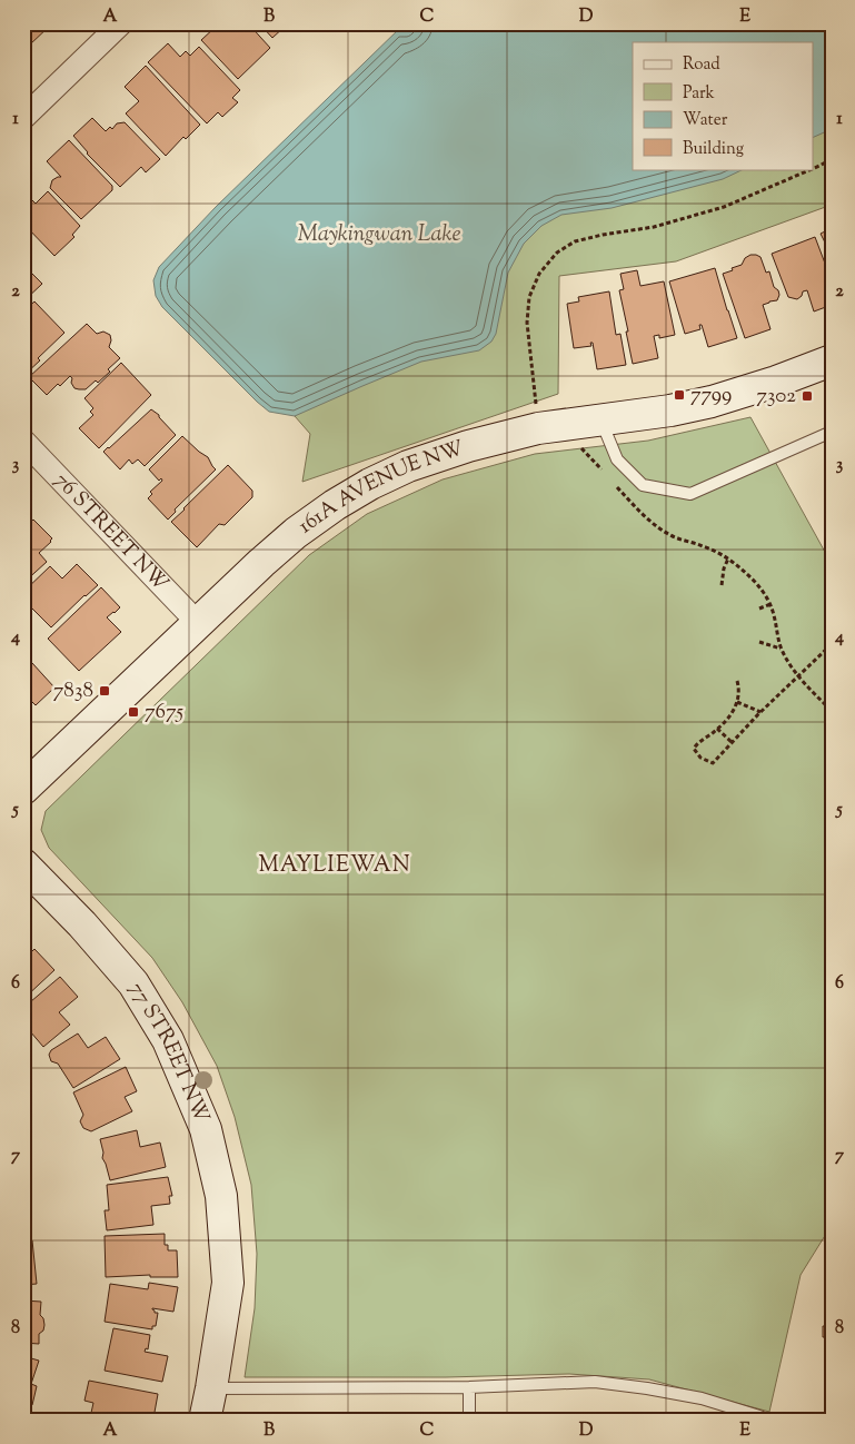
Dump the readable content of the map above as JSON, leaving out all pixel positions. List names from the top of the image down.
{
  "streets": {
    "street": ["161A AVENUE NW", "76 STREET NW", "77 STREET NW"]
  },
  "crossings": [
    ["161A AVENUE NW", "76 STREET NW"]
  ],
  "districts": ["MAYLIEWAN"],
  "water": ["Maykingwan Lake"],
  "places": {
    "transit": [
      "7799",
      "7302",
      "7838",
      "7675"
    ]
  },
  "legend": [
    "Road",
    "Park",
    "Water",
    "Building"
  ],
  "grid": {
    "columns": [
      "A",
      "B",
      "C",
      "D",
      "E"
    ],
    "rows": [
      "1",
      "2",
      "3",
      "4",
      "5",
      "6",
      "7",
      "8"
    ]
  }
}
